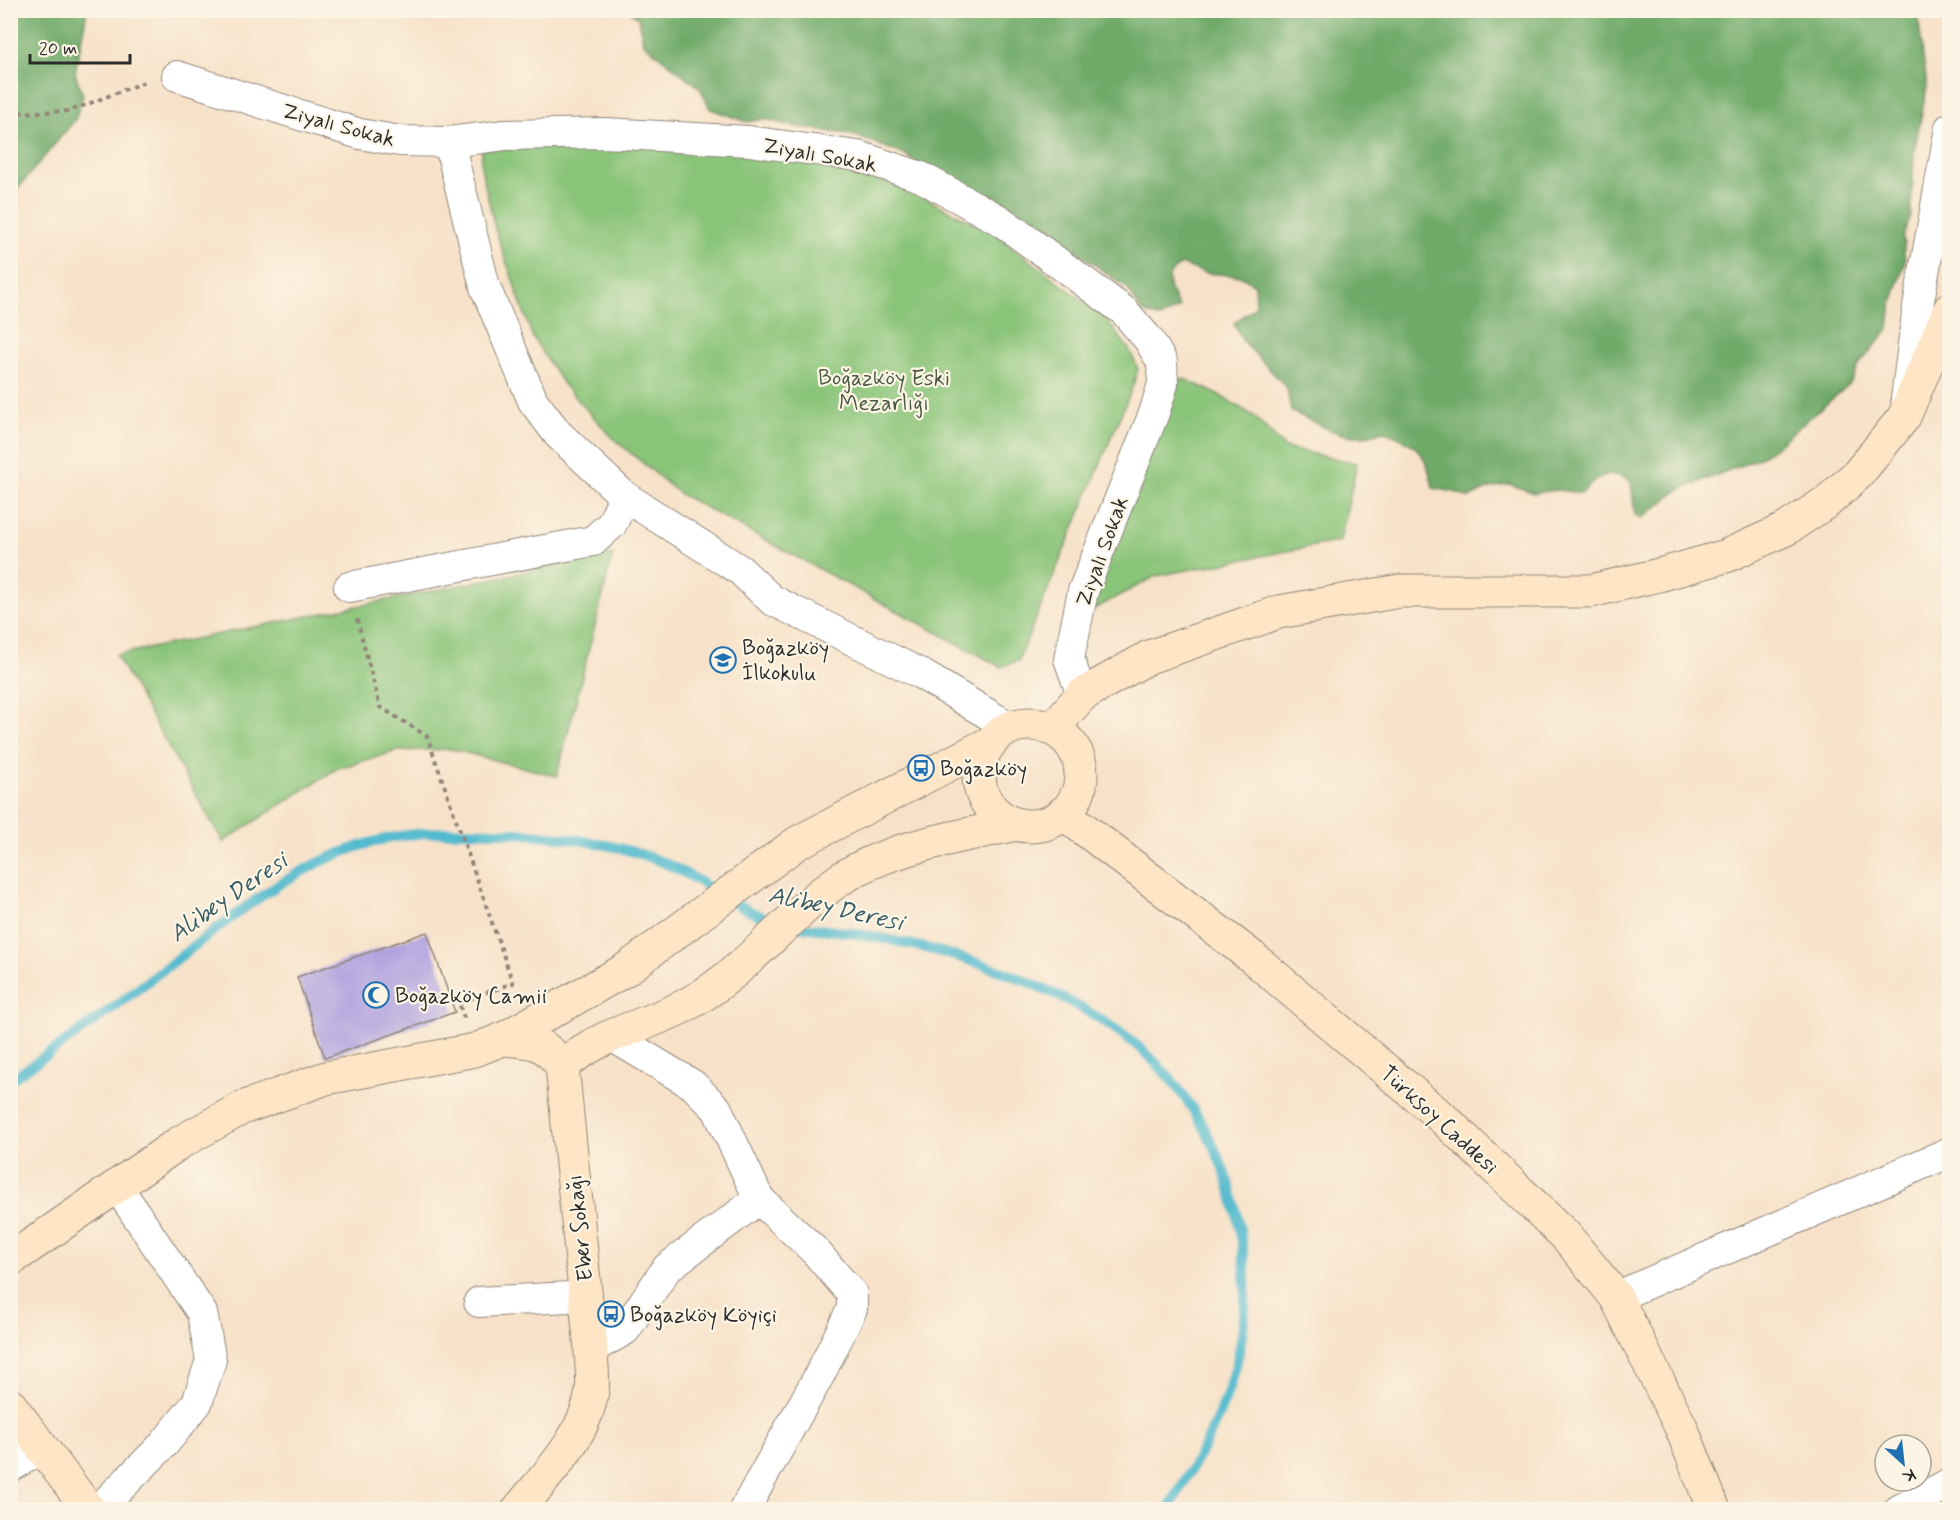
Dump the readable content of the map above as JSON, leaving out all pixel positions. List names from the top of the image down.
{
  "streets": {
    "main road": ["Türksoy Caddesi", "Eber Sokağı"],
    "street": ["Ziyalı Sokak"]
  },
  "water": ["Alibey Deresi"],
  "parks": ["Boğazköy Eski Mezarlığı"],
  "places": {
    "school or university": ["Boğazköy İlkokulu"],
    "bus stop": ["Boğazköy", "Boğazköy Köyiçi"],
    "mosque": ["Boğazköy Camii"]
  },
  "scale_bar": "20 m",
  "north": "bottom right"
}
